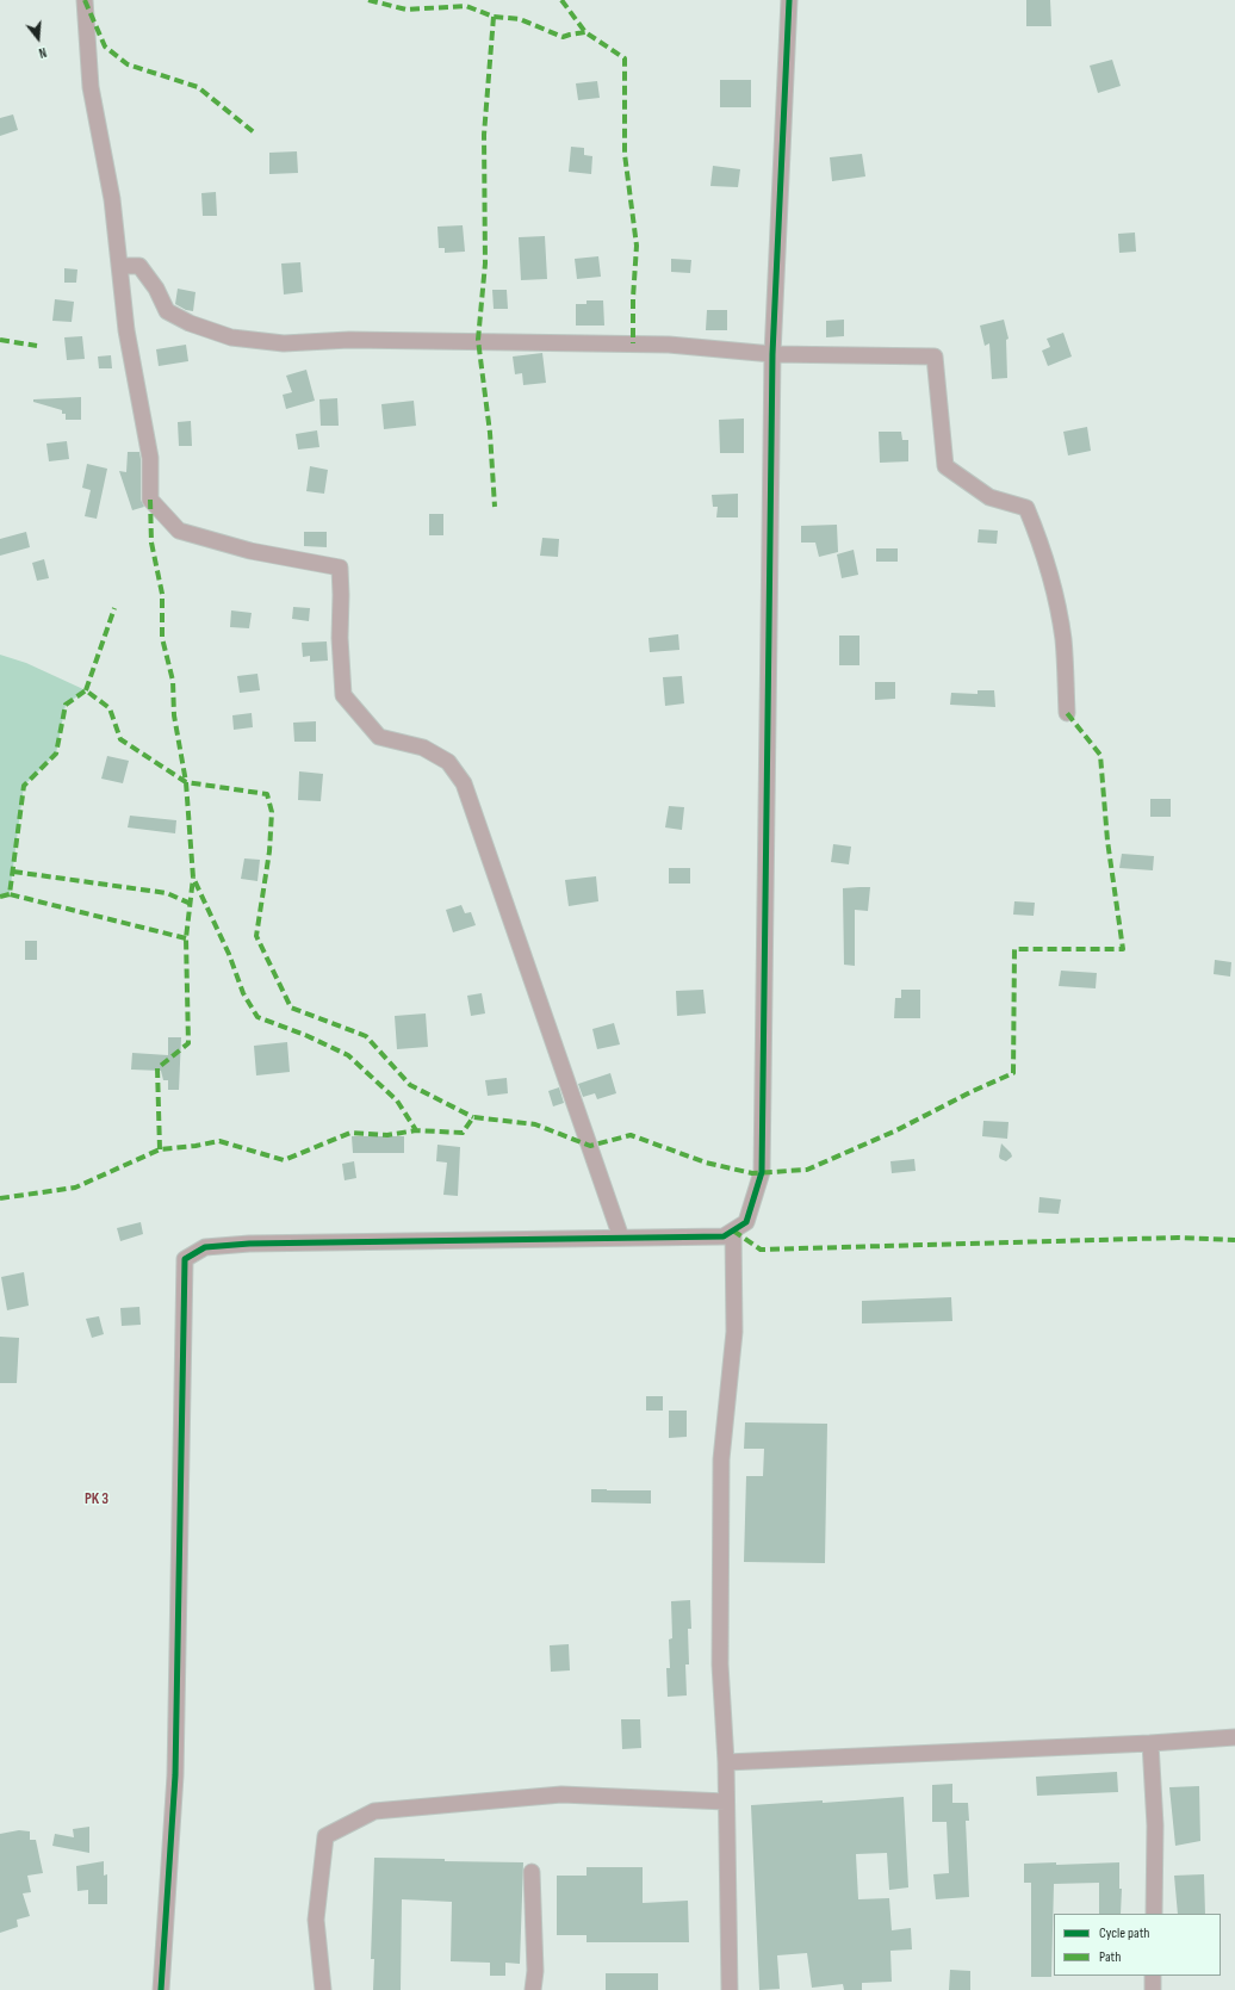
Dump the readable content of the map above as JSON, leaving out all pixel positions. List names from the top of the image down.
{
  "districts": ["PK 3"],
  "legend": ["Cycle path", "Path"],
  "north": "bottom"
}
